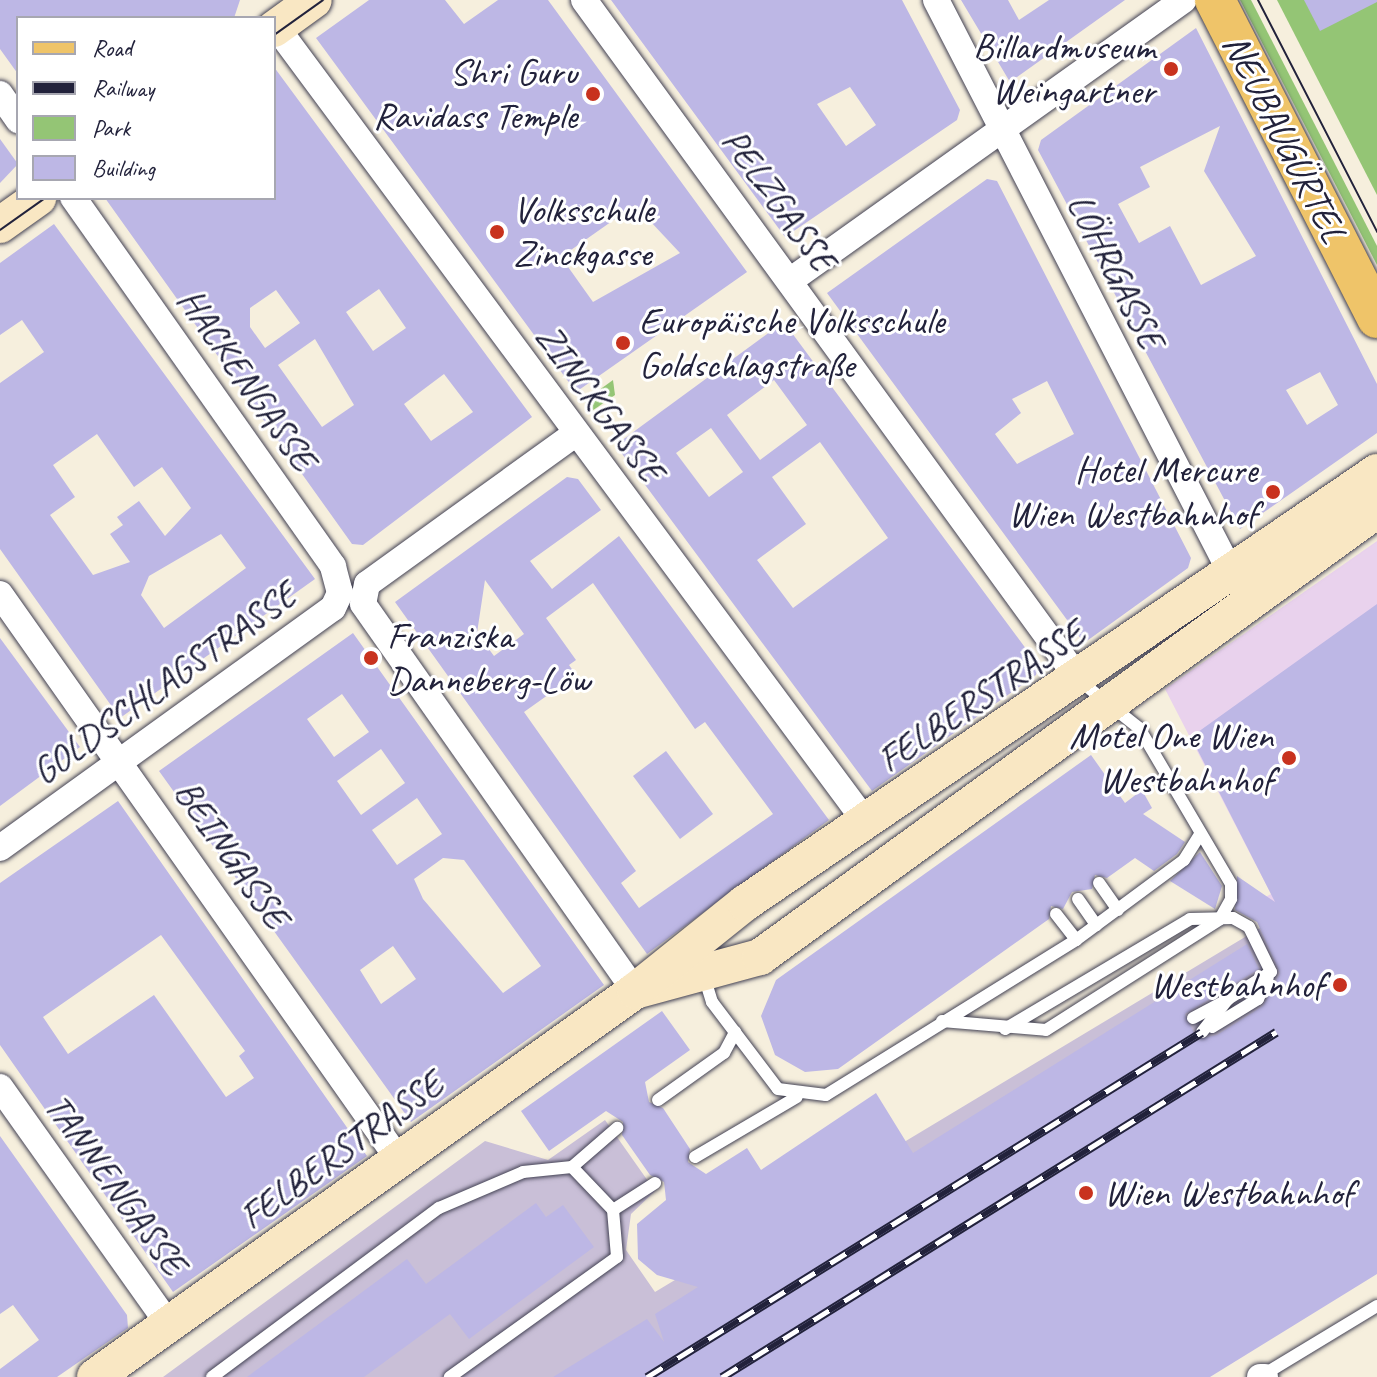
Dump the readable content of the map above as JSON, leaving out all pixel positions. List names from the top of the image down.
{
  "streets": {
    "main road": ["NEUBAUGÜRTEL", "FELBERSTRASSE"],
    "street": [
      "PELZGASSE",
      "LÖHRGASSE",
      "HACKENGASSE",
      "ZINCKGASSE",
      "GOLDSCHLAGSTRASSE",
      "BEINGASSE",
      "TANNENGASSE"
    ]
  },
  "crossings": [
    ["PELZGASSE", "FELBERSTRASSE"],
    ["LÖHRGASSE", "FELBERSTRASSE"],
    ["HACKENGASSE", "GOLDSCHLAGSTRASSE"],
    ["ZINCKGASSE", "FELBERSTRASSE"],
    ["GOLDSCHLAGSTRASSE", "BEINGASSE"],
    ["FELBERSTRASSE", "BEINGASSE"],
    ["FELBERSTRASSE", "TANNENGASSE"]
  ],
  "places": [
    "Billardmuseum Weingartner",
    "Shri Guru Ravidass Temple",
    "Volksschule Zinckgasse",
    "Europäische Volksschule Goldschlagstraße",
    "Hotel Mercure Wien Westbahnhof",
    "Franziska Danneberg-Löw",
    "Motel One Wien Westbahnhof",
    "Westbahnhof",
    "Wien Westbahnhof"
  ],
  "legend": [
    "Road",
    "Railway",
    "Park",
    "Building"
  ]
}
